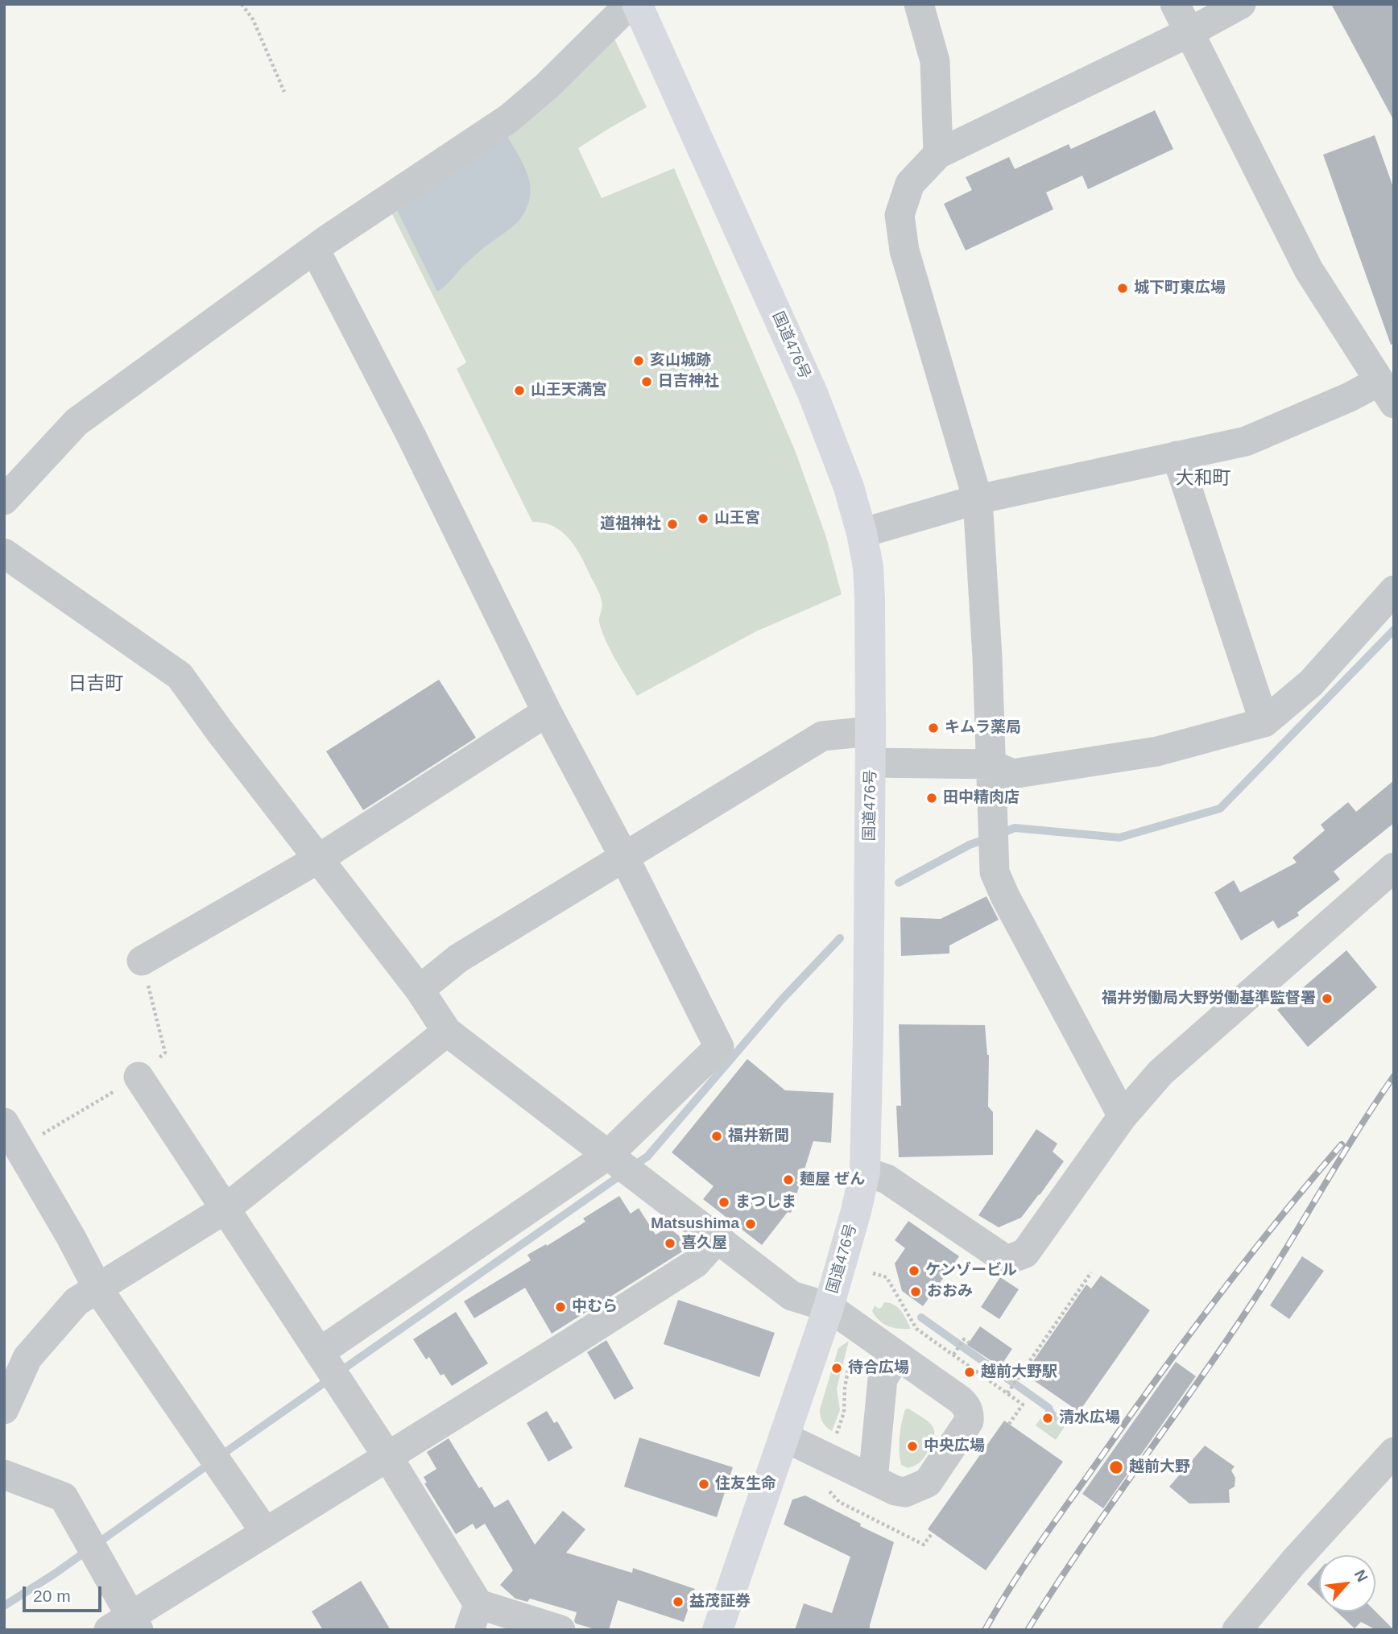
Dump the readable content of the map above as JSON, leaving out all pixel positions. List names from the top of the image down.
{
  "streets": {
    "highway": ["国道476号"]
  },
  "districts": ["大和町", "日吉町"],
  "places": [
    "城下町東広場",
    "亥山城跡",
    "日吉神社",
    "山王天満宮",
    "山王宮",
    "道祖神社",
    "キムラ薬局",
    "田中精肉店",
    "福井労働局大野労働基準監督署",
    "福井新聞",
    "麺屋 ぜん",
    "まつしま",
    "Matsushima",
    "喜久屋",
    "ケンゾービル",
    "おおみ",
    "中むら",
    "待合広場",
    "越前大野駅",
    "清水広場",
    "中央広場",
    "越前大野",
    "住友生命",
    "益茂証券"
  ],
  "scale_bar": "20 m",
  "north": "top right"
}
